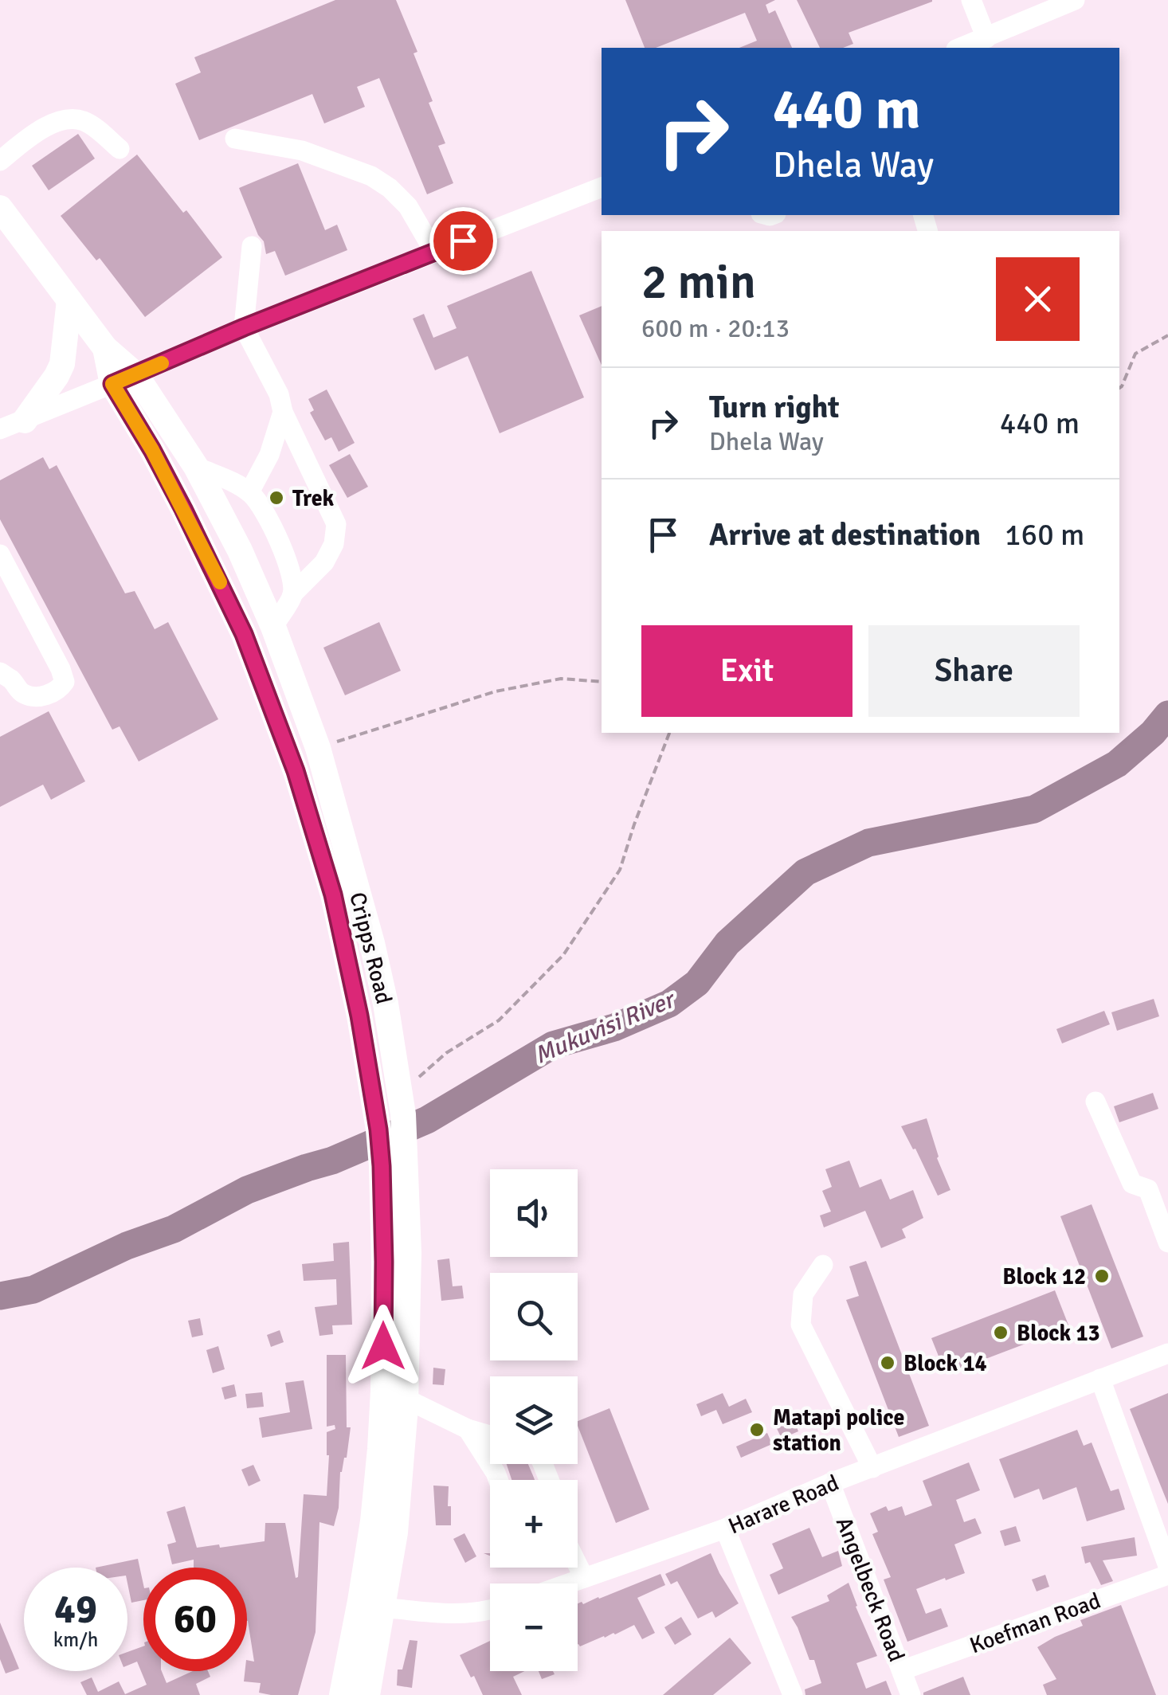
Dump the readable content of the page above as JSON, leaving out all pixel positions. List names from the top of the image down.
{
  "streets": {
    "main road": ["Cripps Road"],
    "street": ["Harare Road", "Angelbeck Road", "Koefman Road"]
  },
  "crossings": [
    ["Harare Road", "Angelbeck Road"],
    ["Angelbeck Road", "Koefman Road"]
  ],
  "water": ["Mukuvisi River"],
  "places": [
    "Trek",
    "Block 12",
    "Block 13",
    "Block 14",
    "Matapi police station"
  ],
  "page": {
    "turn": ["440 m", "Dhela Way"],
    "heading": ["2 min", "600 m · 20:13"],
    "list": [
      {
        "name": "Turn right",
        "note": "Dhela Way",
        "value": "440 m"
      },
      {
        "name": "Arrive at destination",
        "value": "160 m"
      }
    ],
    "buttons": ["Exit", "Share"],
    "map_buttons": ["+", "−"],
    "speed": "49 km/h",
    "limit": "60"
  }
}
